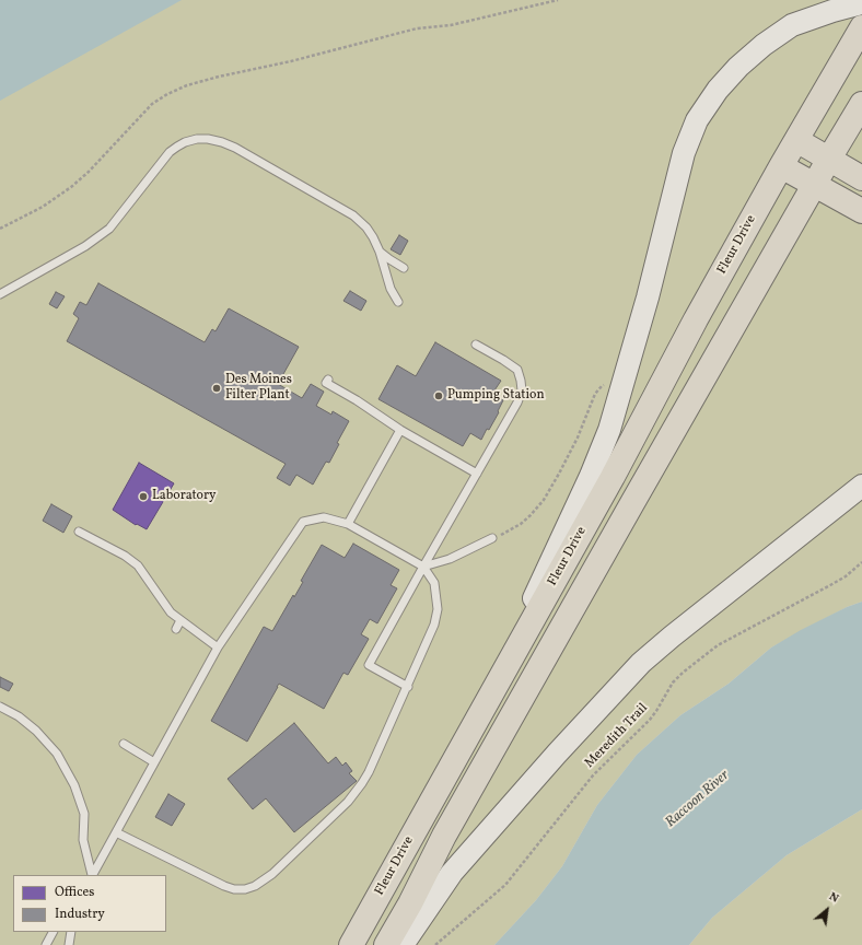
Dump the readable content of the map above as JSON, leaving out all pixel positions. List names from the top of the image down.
{
  "streets": {
    "main road": ["Fleur Drive"],
    "path": ["Meredith Trail"]
  },
  "water": ["Raccoon River"],
  "places": ["Des Moines Filter Plant", "Pumping Station", "Laboratory"],
  "legend": ["Offices", "Industry"],
  "north": "top right"
}
